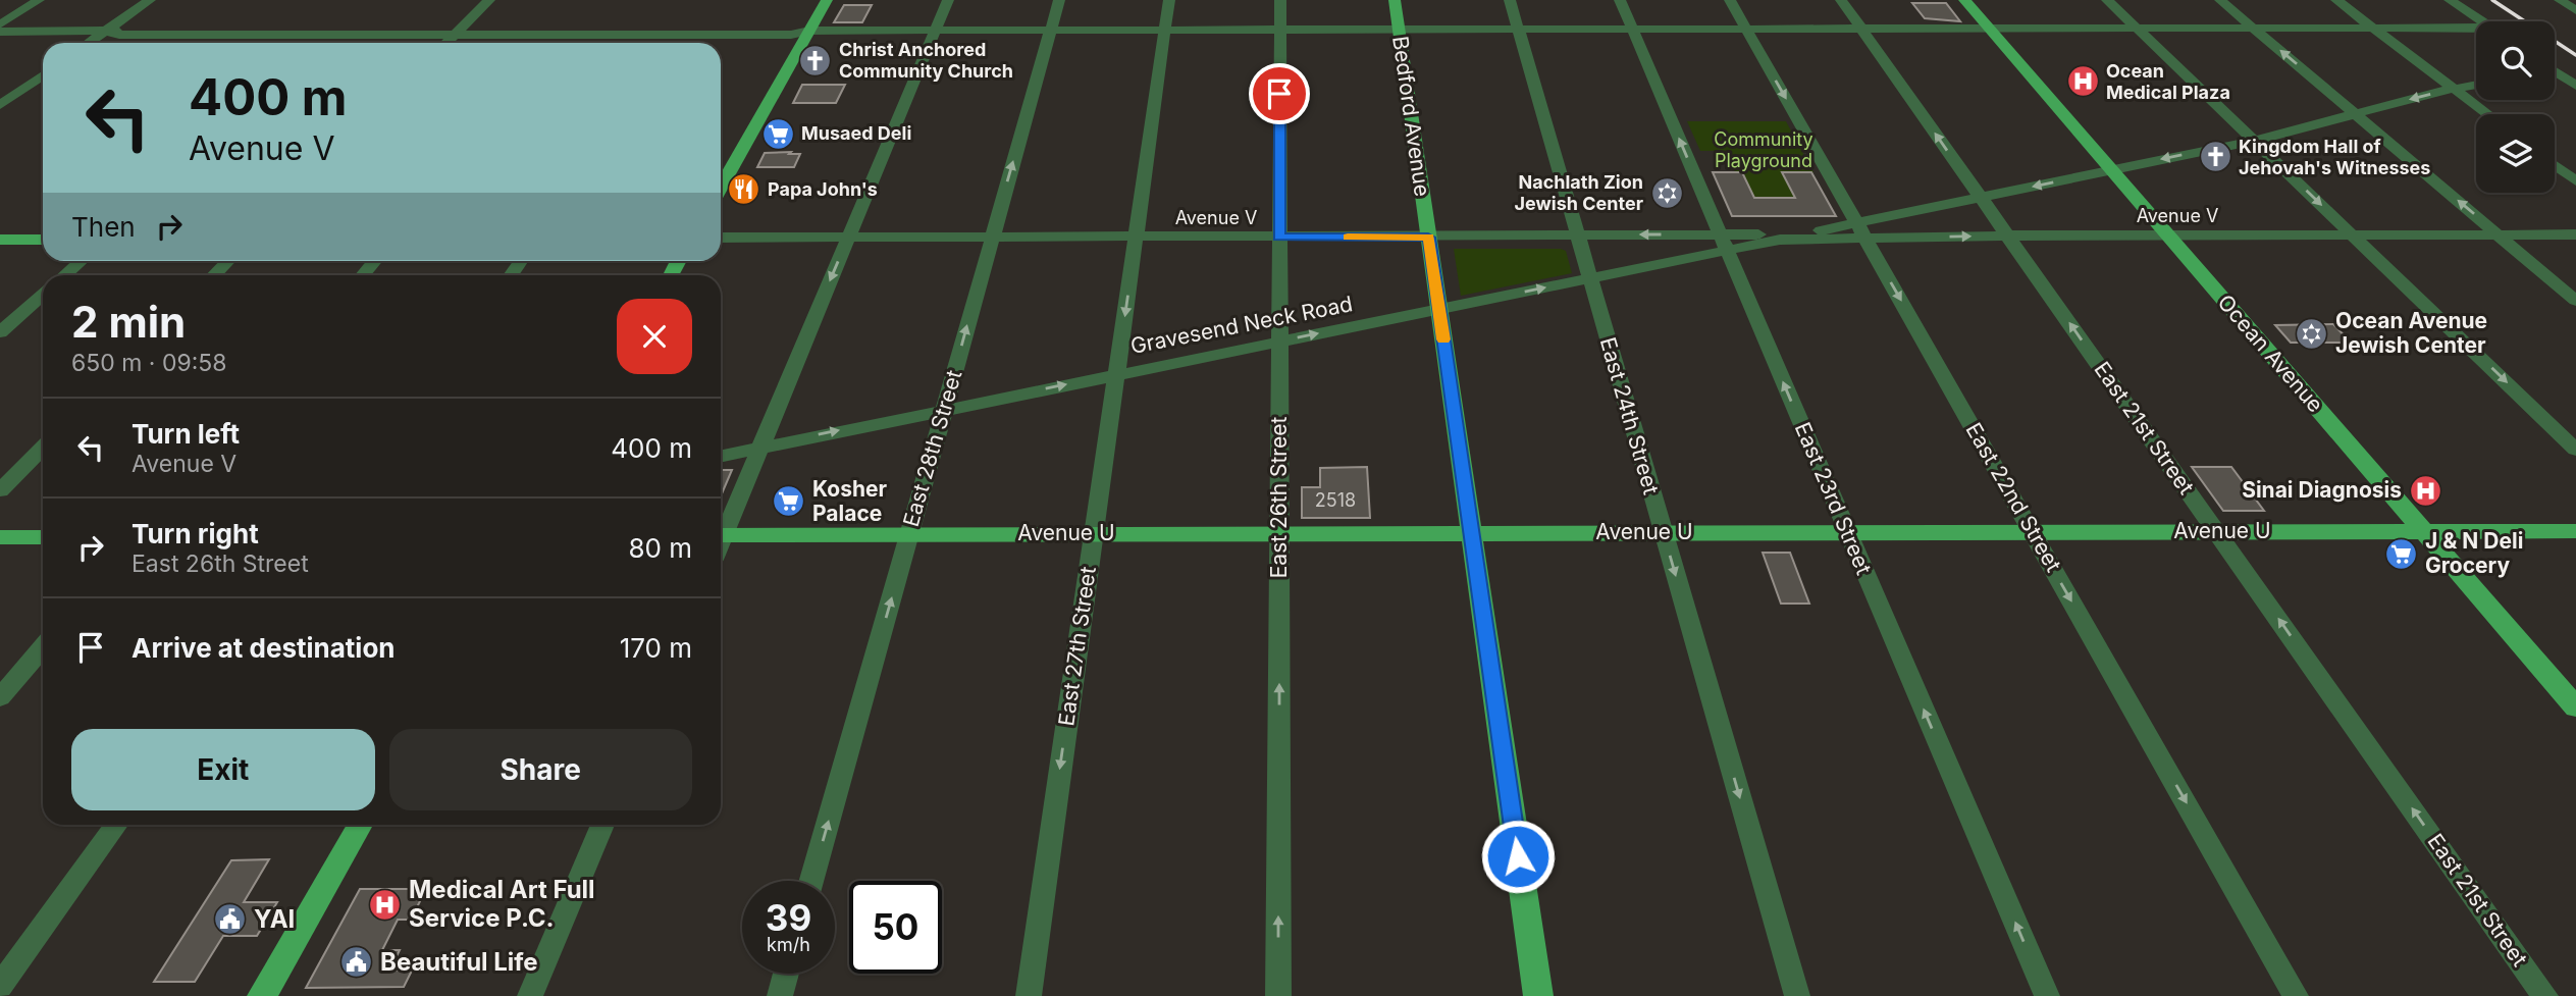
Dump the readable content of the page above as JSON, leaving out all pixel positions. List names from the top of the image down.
{
  "streets": {
    "main road": ["Bedford Avenue", "Ocean Avenue", "Avenue U"],
    "street": [
      "Avenue V",
      "Gravesend Neck Road",
      "East 24th Street",
      "East 21st Street",
      "East 28th Street",
      "East 26th Street",
      "East 22nd Street",
      "East 23rd Street",
      "East 27th Street"
    ]
  },
  "crossings": [
    ["Bedford Avenue", "Avenue V"],
    ["Bedford Avenue", "Gravesend Neck Road"],
    ["Bedford Avenue", "Avenue U"],
    ["Avenue V", "Gravesend Neck Road"],
    ["Avenue V", "Ocean Avenue"],
    ["Avenue V", "East 24th Street"],
    ["Avenue V", "East 21st Street"],
    ["Avenue V", "East 28th Street"],
    ["Avenue V", "East 26th Street"],
    ["Avenue V", "East 22nd Street"],
    ["Avenue V", "East 23rd Street"],
    ["Avenue V", "East 27th Street"],
    ["Gravesend Neck Road", "East 24th Street"],
    ["Gravesend Neck Road", "East 28th Street"],
    ["Gravesend Neck Road", "East 26th Street"],
    ["Gravesend Neck Road", "East 23rd Street"],
    ["Gravesend Neck Road", "East 27th Street"],
    ["Ocean Avenue", "Avenue U"],
    ["East 24th Street", "Avenue U"],
    ["East 21st Street", "Avenue U"],
    ["East 28th Street", "Avenue U"],
    ["East 26th Street", "Avenue U"],
    ["East 22nd Street", "Avenue U"],
    ["East 23rd Street", "Avenue U"],
    ["Avenue U", "East 27th Street"]
  ],
  "one_way": [
    "Gravesend Neck Road",
    "East 24th Street",
    "East 21st Street",
    "East 26th Street",
    "East 22nd Street",
    "East 23rd Street",
    "East 27th Street"
  ],
  "parks": ["Community Playground"],
  "places": {
    "church": ["Christ Anchored Community Church", "Kingdom Hall of Jehovah's Witnesses"],
    "hospital": ["Ocean Medical Plaza", "Sinai Diagnosis", "Medical Art Full Service P.C."],
    "supermarket": ["Musaed Deli", "Kosher Palace", "J & N Deli Grocery"],
    "restaurant": ["Papa John's"],
    "synagogue": ["Nachlath Zion Jewish Center", "Ocean Avenue Jewish Center"],
    "public building": ["YAI", "Beautiful Life"]
  },
  "house_numbers": ["2518"],
  "page": {
    "turn": ["400 m", "Avenue V"],
    "then": "Then",
    "heading": ["2 min", "650 m · 09:58"],
    "list": [
      {
        "name": "Turn left",
        "note": "Avenue V",
        "value": "400 m"
      },
      {
        "name": "Turn right",
        "note": "East 26th Street",
        "value": "80 m"
      },
      {
        "name": "Arrive at destination",
        "value": "170 m"
      }
    ],
    "buttons": ["Exit", "Share"],
    "speed": "39 km/h",
    "limit": "50"
  }
}
